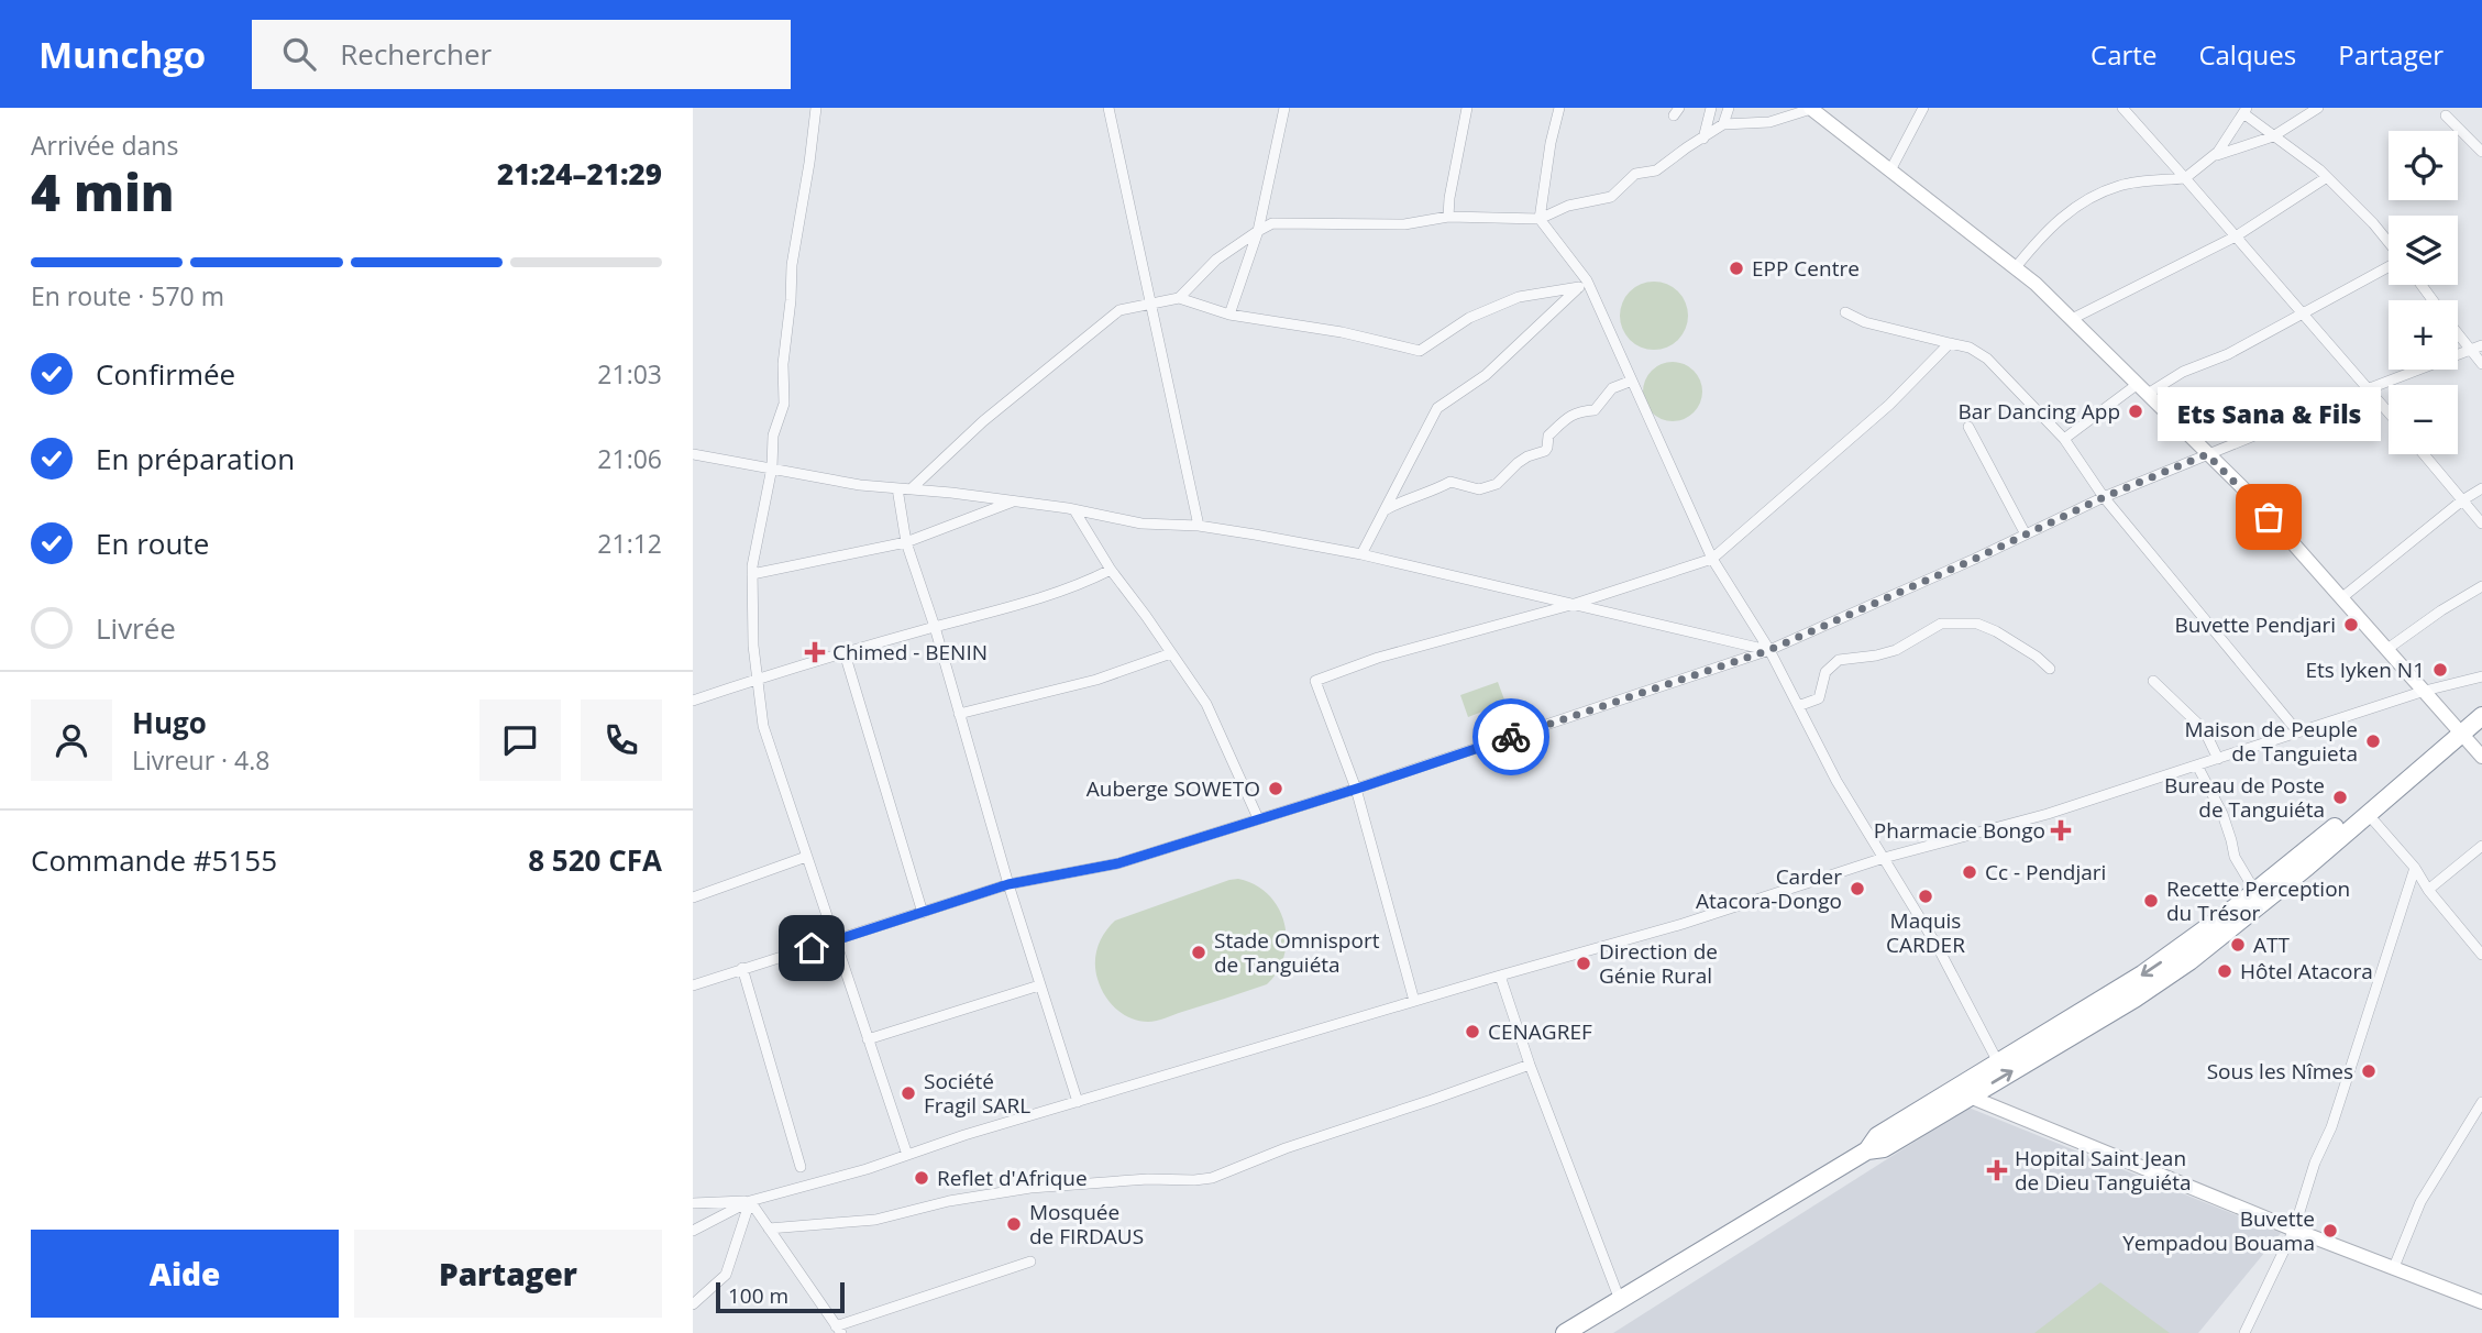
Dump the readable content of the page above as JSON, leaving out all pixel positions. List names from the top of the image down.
{
  "places": {
    "other": [
      "EPP Centre",
      "Bar Dancing App",
      "Ets Sana & Fils",
      "Buvette Pendjari",
      "Ets Iyken N1",
      "Maison de Peuple de Tanguieta",
      "Auberge SOWETO",
      "Bureau de Poste de Tanguiéta",
      "Cc - Pendjari",
      "Carder Atacora-Dongo",
      "Maquis CARDER",
      "Recette Perception du Trésor",
      "ATT",
      "Stade Omnisport de Tanguiéta",
      "Direction de Génie Rural",
      "Hôtel Atacora",
      "CENAGREF",
      "Sous les Nîmes",
      "Société Fragil SARL",
      "Reflet d'Afrique",
      "Mosquée de FIRDAUS",
      "Buvette Yempadou Bouama"
    ],
    "health": ["Chimed - BENIN", "Pharmacie Bongo", "Hopital Saint Jean de Dieu Tanguiéta"]
  },
  "scale_bar": "100 m",
  "page": {
    "header": "Munchgo",
    "search": "Rechercher",
    "nav": ["Carte", "Calques", "Partager"],
    "heading": ["4 min", "Arrivée dans", "21:24–21:29"],
    "panel": [
      "Hugo",
      "Livreur · 4.8",
      "Commande #5155",
      "8 520 CFA"
    ],
    "map_buttons": ["+", "−"],
    "bar": "En route · 570 m",
    "list": [
      ["Confirmée", "21:03"],
      ["En préparation", "21:06"],
      ["En route", "21:12"],
      "Livrée"
    ],
    "bubble": "Ets Sana & Fils",
    "buttons": ["Aide", "Partager"],
    "scale": "100 m"
  }
}
